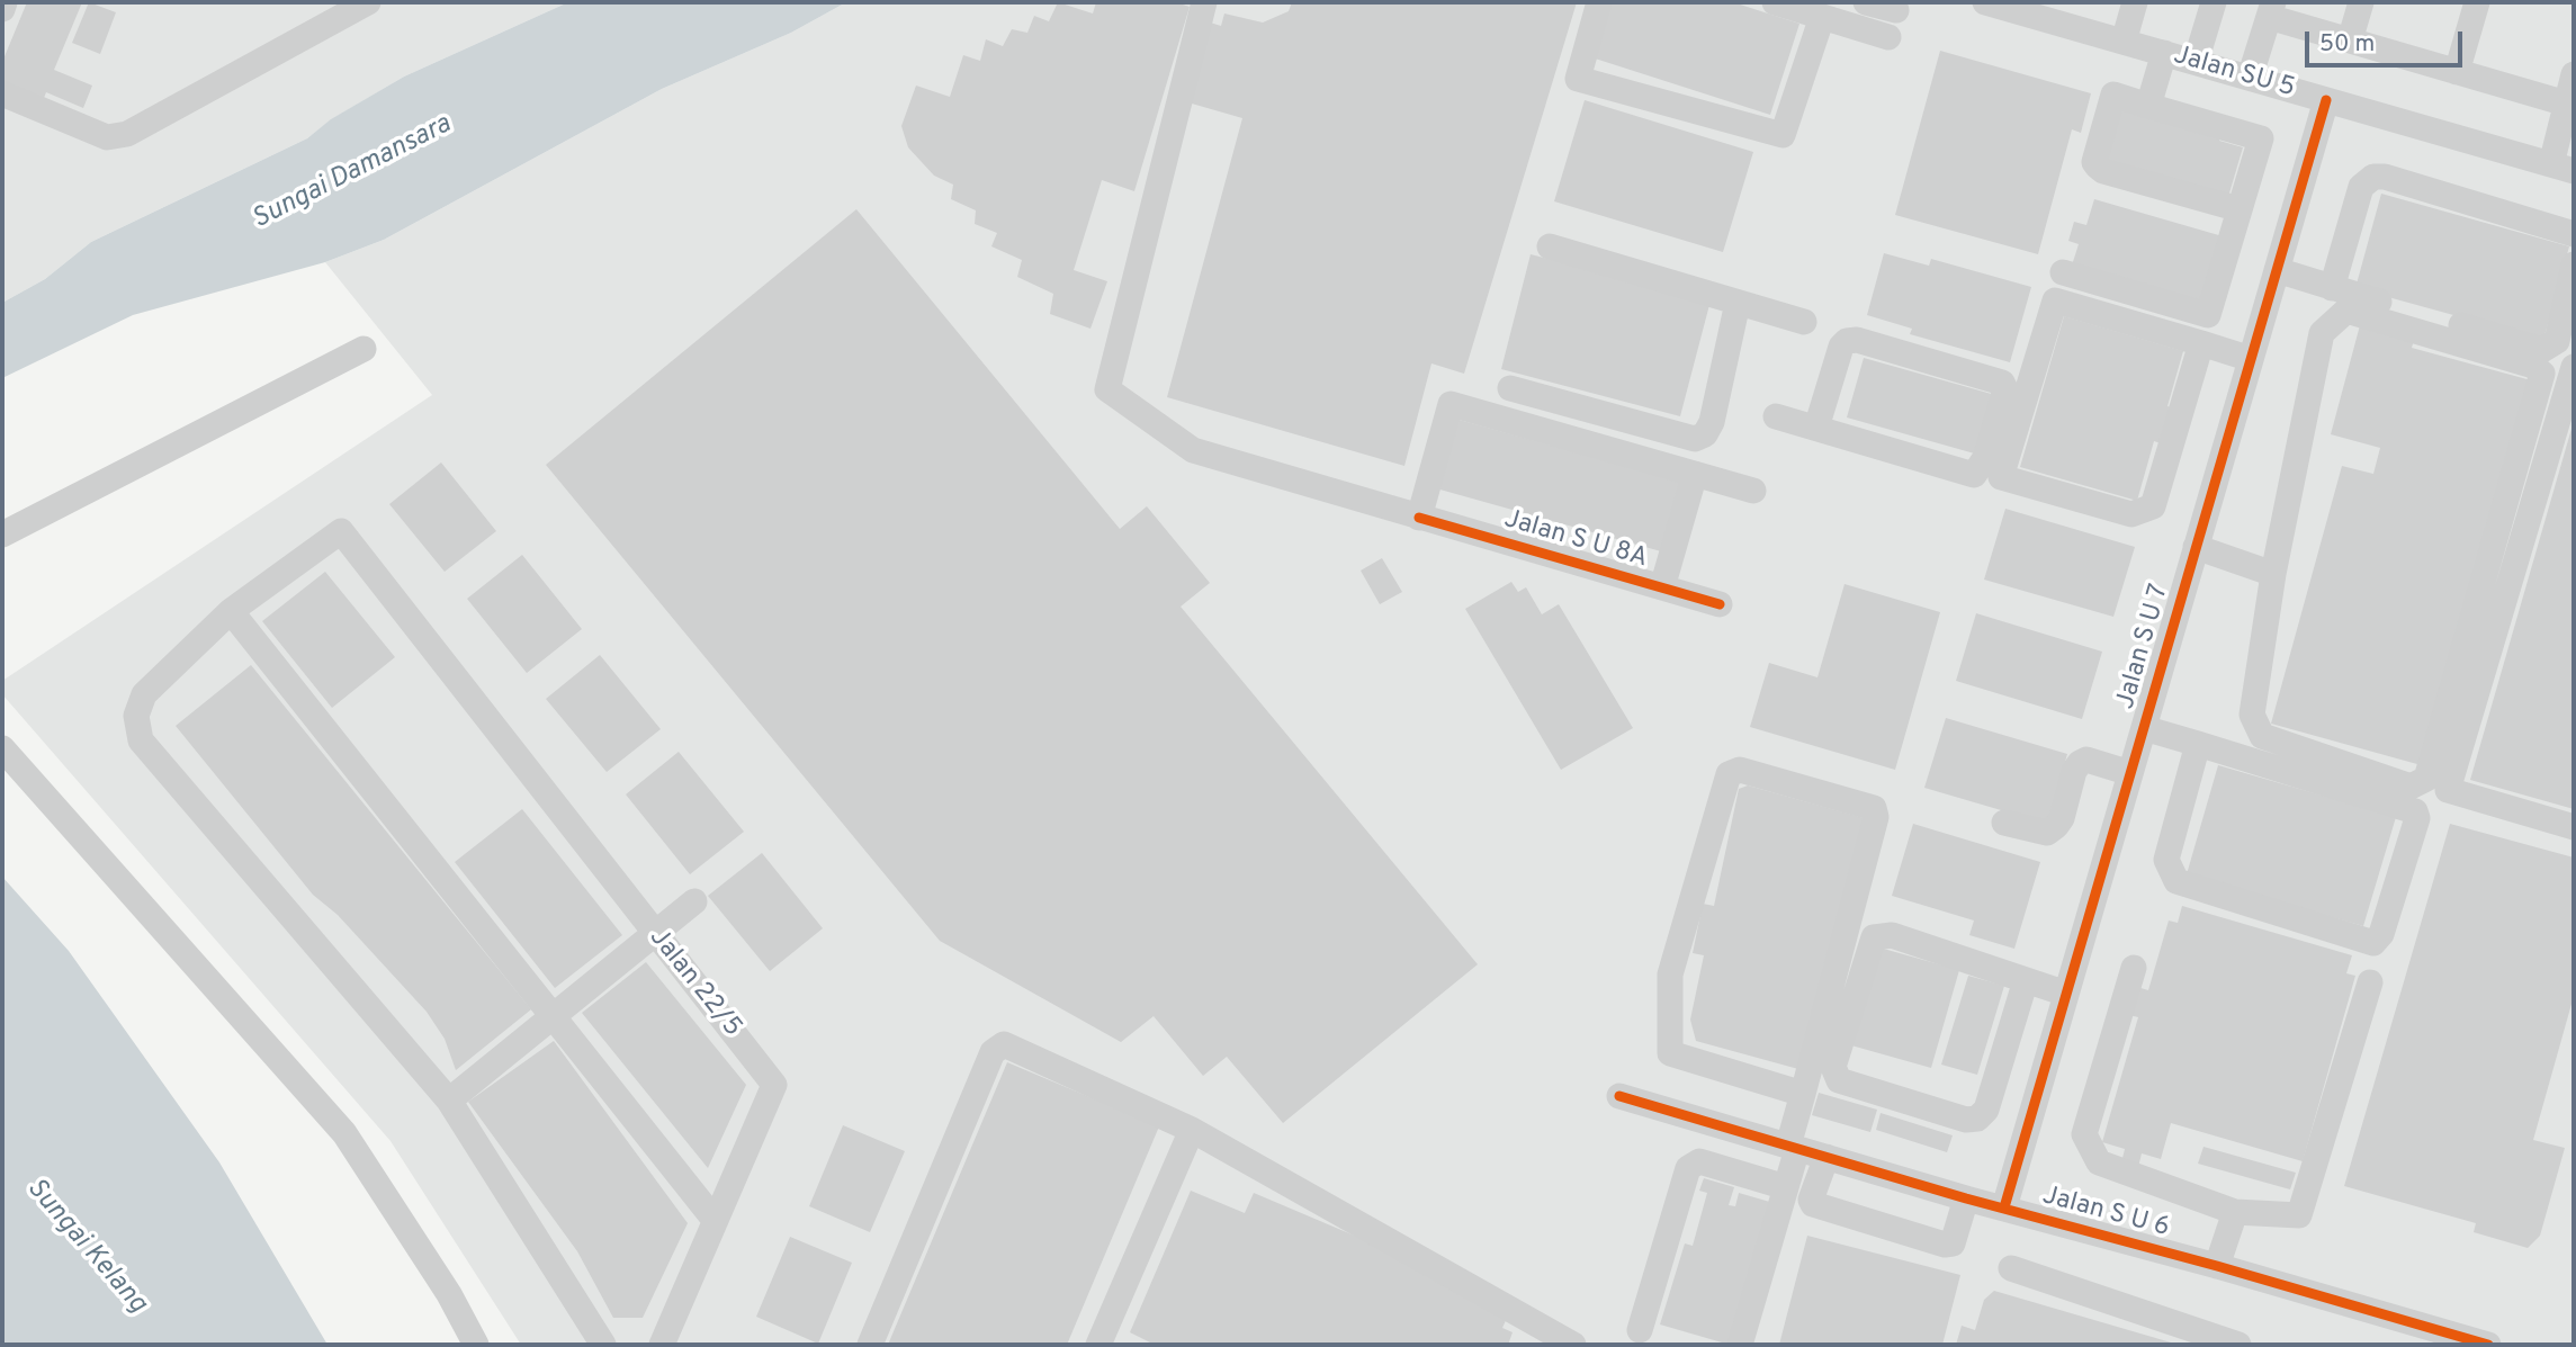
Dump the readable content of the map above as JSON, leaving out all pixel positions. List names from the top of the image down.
{
  "streets": {
    "street": [
      "Jalan SU 5",
      "Jalan S U 8A",
      "Jalan S U 7",
      "Jalan 22/5",
      "Jalan S U 6"
    ]
  },
  "crossings": [
    ["Jalan SU 5", "Jalan S U 7"],
    ["Jalan S U 7", "Jalan S U 6"]
  ],
  "water": ["Sungai Damansara", "Sungai Kelang"],
  "scale_bar": "50 m"
}
